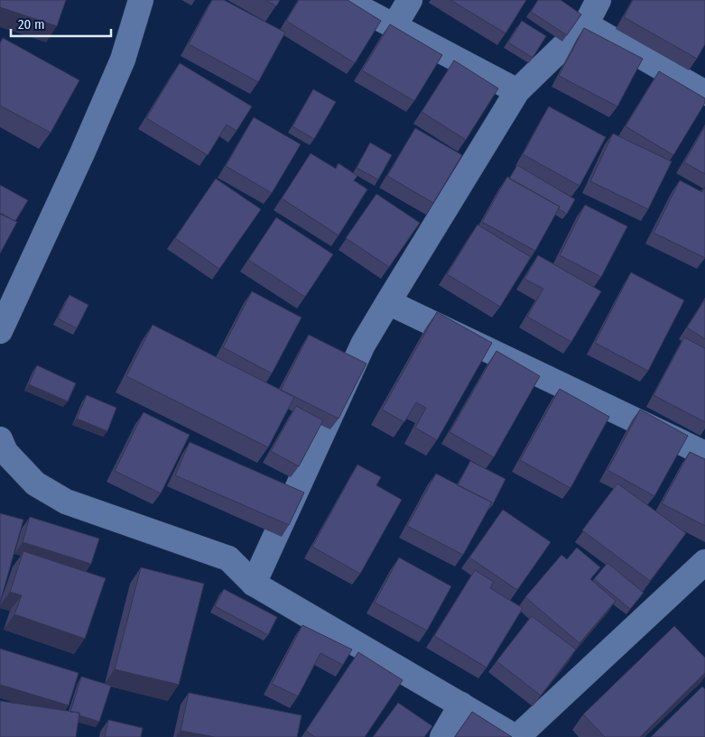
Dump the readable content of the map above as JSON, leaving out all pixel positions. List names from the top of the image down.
{
  "scale_bar": "20 m"
}
